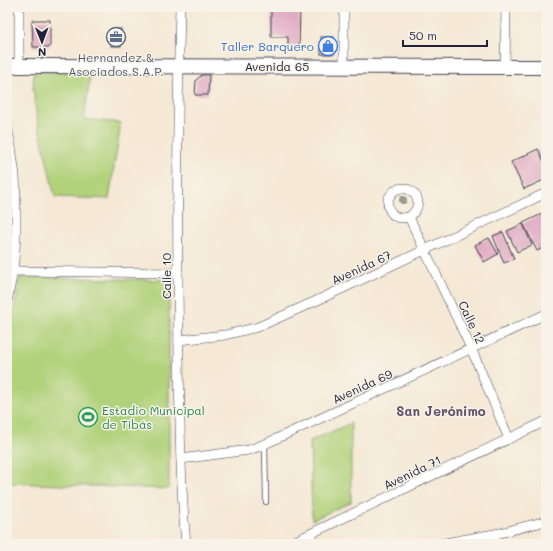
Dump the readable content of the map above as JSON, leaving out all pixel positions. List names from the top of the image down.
{
  "streets": {
    "main road": ["Avenida 65"],
    "street": [
      "Avenida 67",
      "Calle 10",
      "Calle 12",
      "Avenida 69",
      "Avenida 71"
    ]
  },
  "crossings": [
    ["Avenida 65", "Calle 10"],
    ["Avenida 67", "Calle 10"],
    ["Avenida 67", "Calle 12"],
    ["Calle 10", "Avenida 69"],
    ["Calle 12", "Avenida 69"],
    ["Calle 12", "Avenida 71"]
  ],
  "districts": ["San Jerónimo"],
  "places": {
    "office": ["Hernandez & Asociados S.A.P."],
    "shop": ["Taller Barquero"],
    "sports": ["Estadio Municipal de Tibás"]
  },
  "scale_bar": "50 m",
  "north": "bottom"
}
